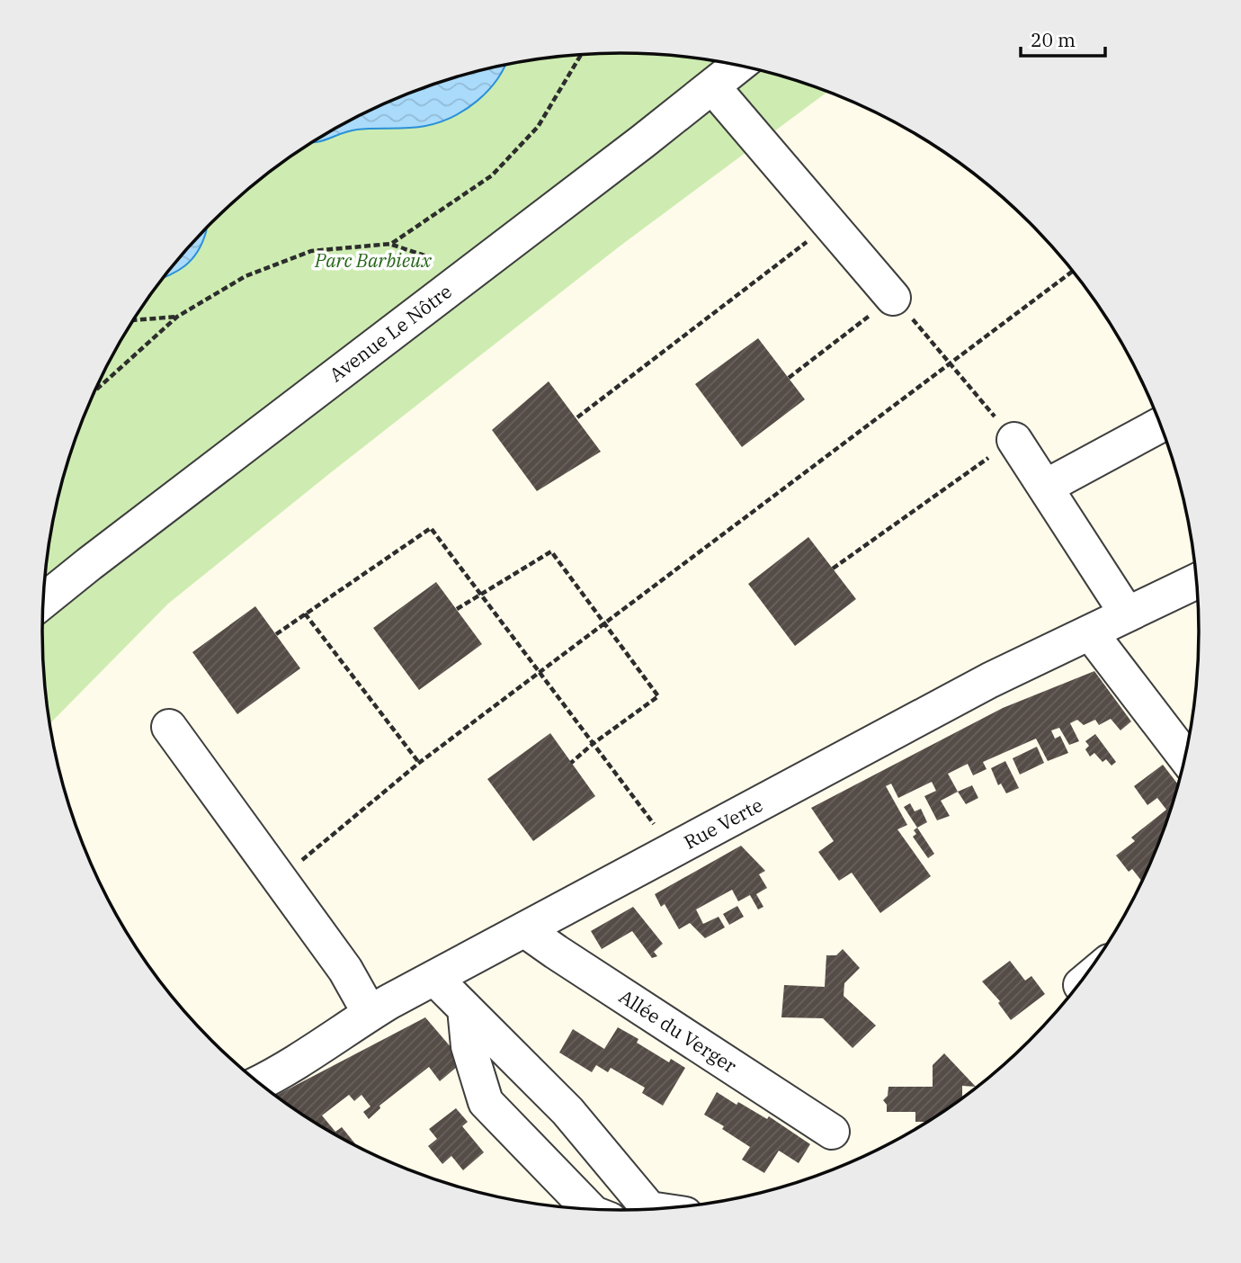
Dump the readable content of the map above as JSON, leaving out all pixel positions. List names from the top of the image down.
{
  "streets": {
    "street": ["Avenue Le Nôtre", "Rue Verte", "Allée du Verger"]
  },
  "crossings": [
    ["Rue Verte", "Allée du Verger"]
  ],
  "parks": ["Parc Barbieux"],
  "scale_bar": "20 m"
}
